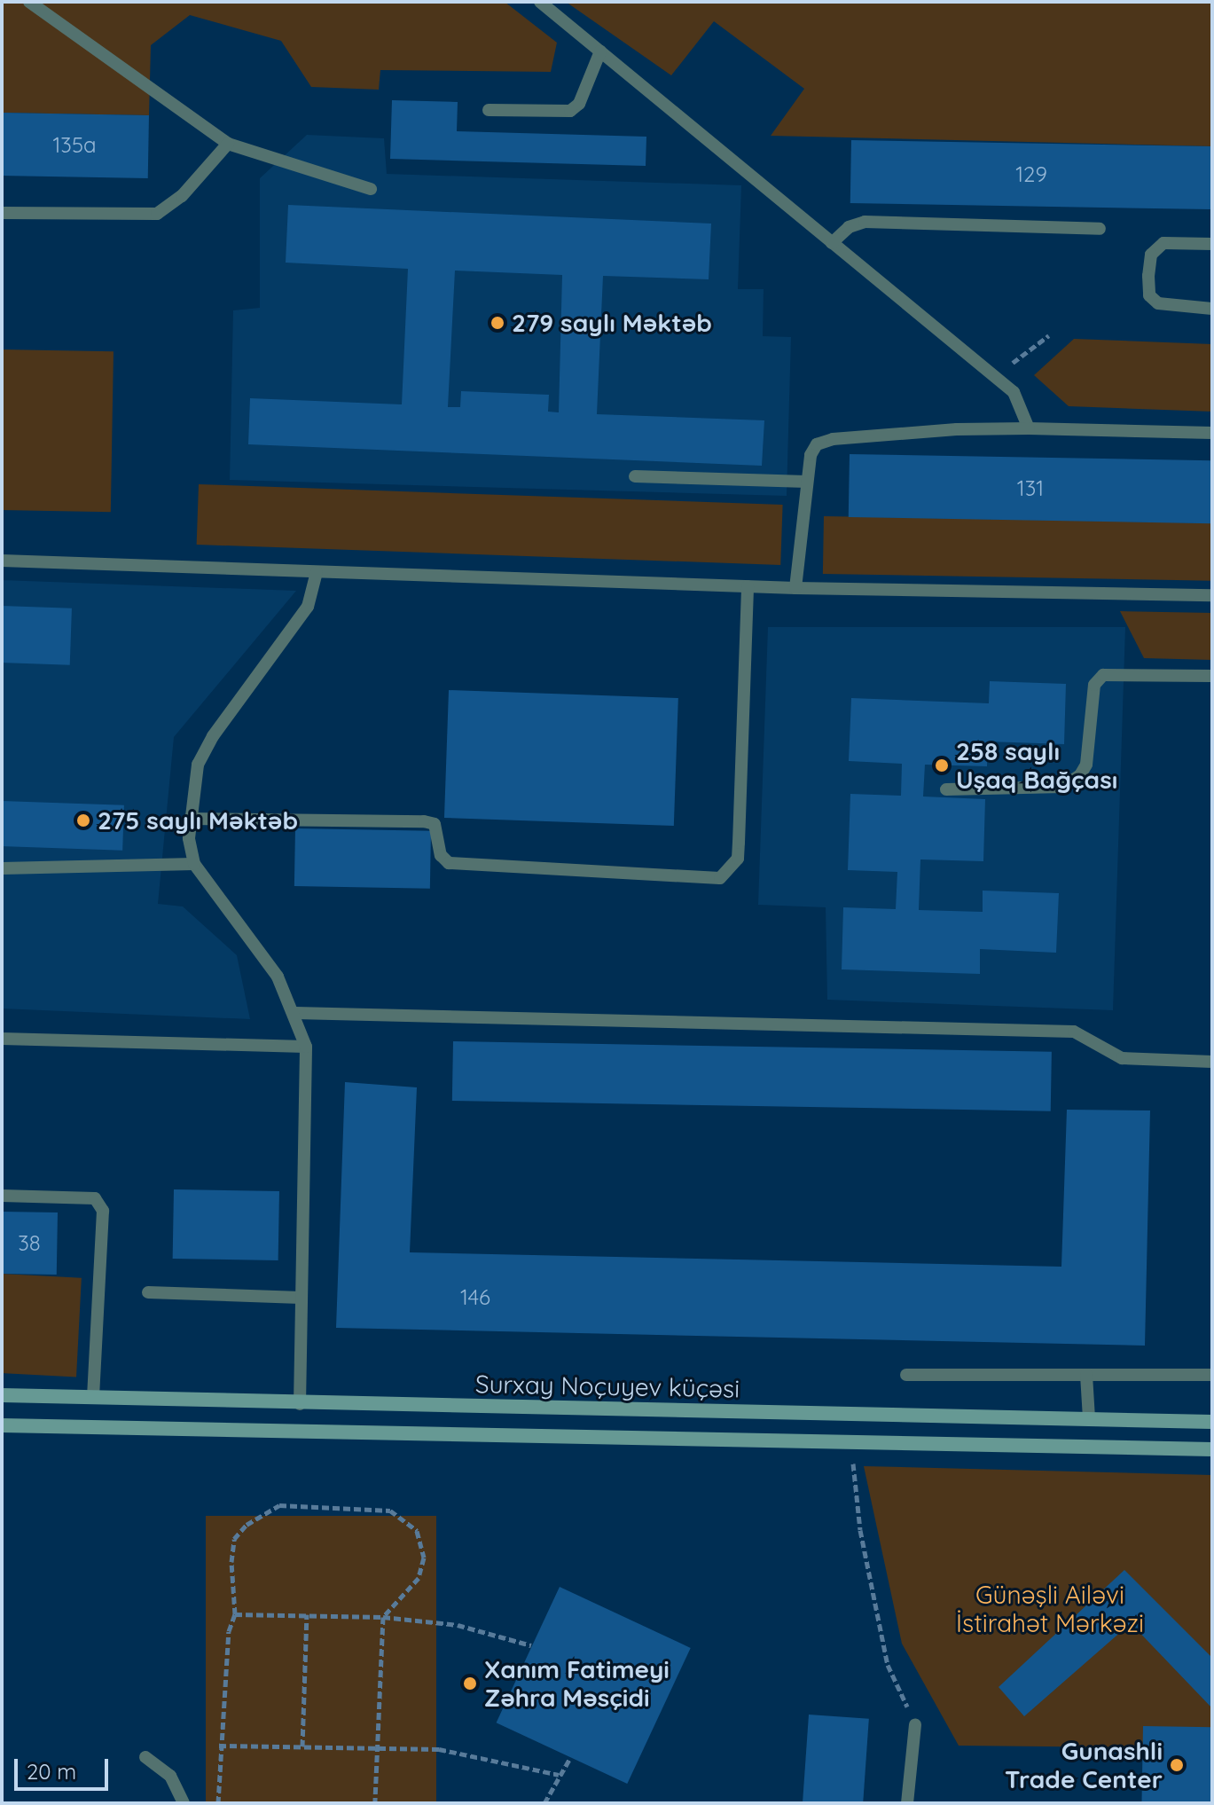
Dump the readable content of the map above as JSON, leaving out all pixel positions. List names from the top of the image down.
{
  "streets": {
    "street": ["Surxay Noçuyev küçəsi"]
  },
  "parks": ["Günəşli Ailəvi İstirahət Mərkəzi"],
  "places": [
    "279 saylı Məktəb",
    "258 saylı Uşaq Bağçası",
    "275 saylı Məktəb",
    "Xanım Fatimeyi Zəhra Məsçidi",
    "Gunashli Trade Center"
  ],
  "house_numbers": [
    "135a",
    "129",
    "131",
    "38",
    "146"
  ],
  "scale_bar": "20 m"
}
